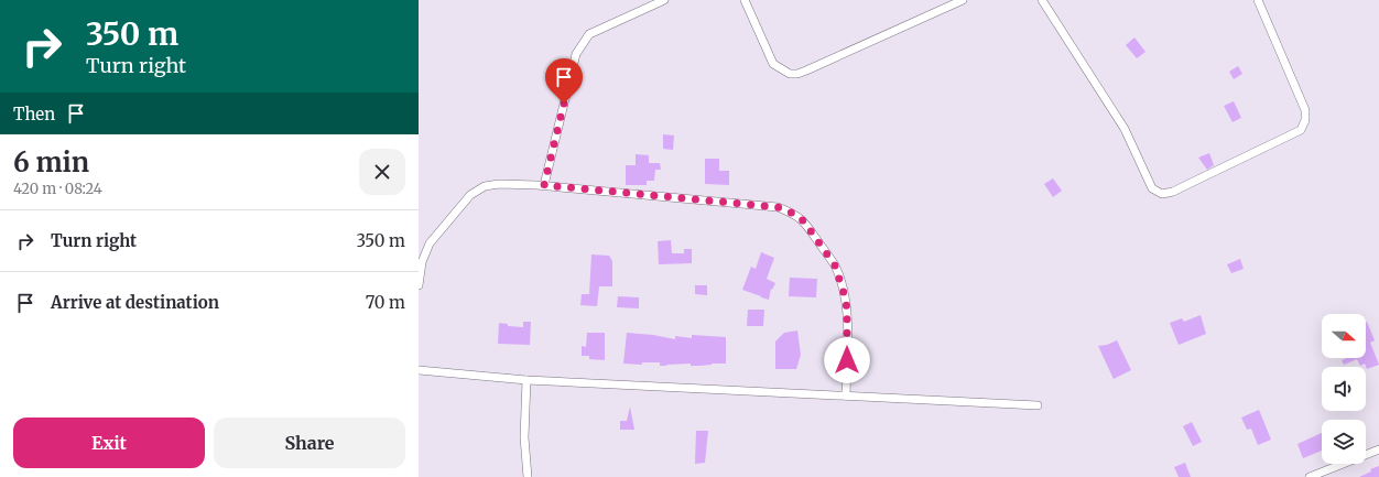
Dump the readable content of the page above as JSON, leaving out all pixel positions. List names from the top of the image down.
{
  "north": "right",
  "page": {
    "turn": ["350 m", "Turn right"],
    "then": "Then",
    "heading": ["6 min", "420 m · 08:24"],
    "list": [
      {
        "name": "Turn right",
        "value": "350 m"
      },
      {
        "name": "Arrive at destination",
        "value": "70 m"
      }
    ],
    "buttons": ["Exit", "Share"]
  }
}
